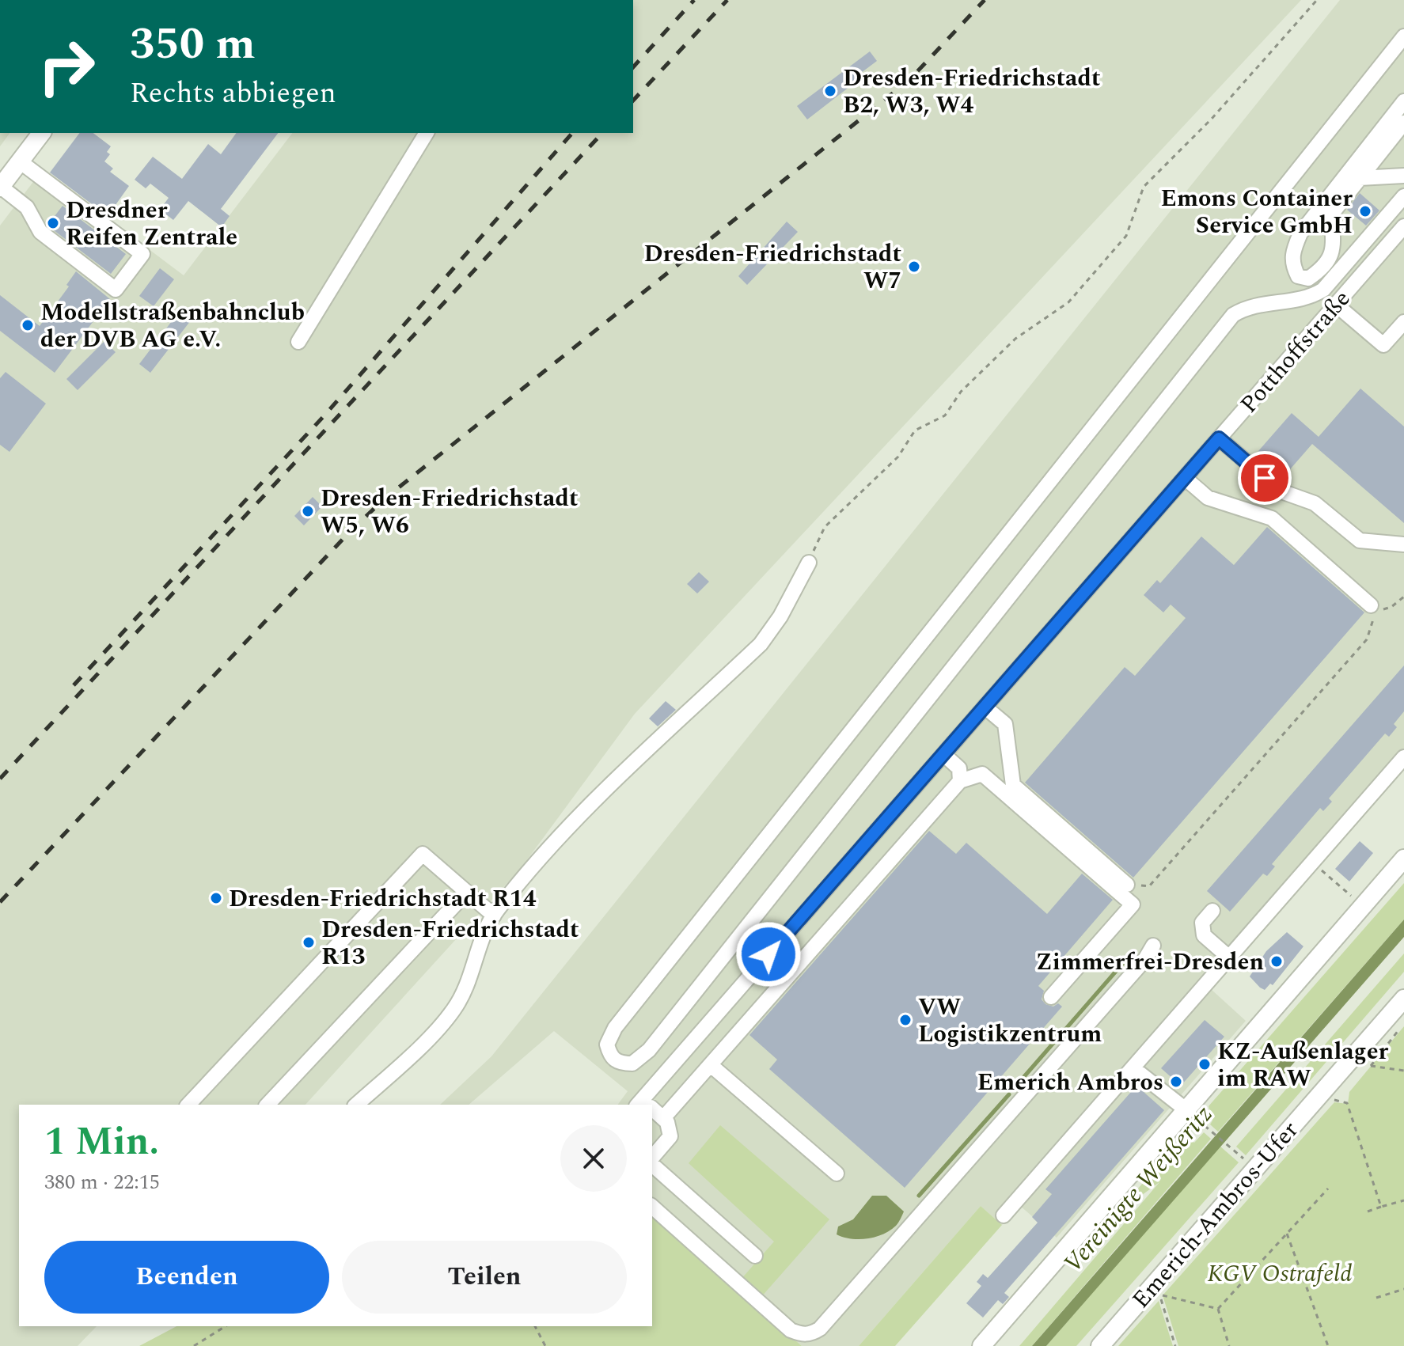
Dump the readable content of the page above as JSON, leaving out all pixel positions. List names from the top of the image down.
{
  "streets": {
    "main road": ["Emerich-Ambros-Ufer"],
    "street": ["Potthoffstraße"]
  },
  "water": ["Vereinigte Weißeritz"],
  "parks": ["KGV Ostrafeld"],
  "places": [
    "Dresden-Friedrichstadt B2, W3, W4",
    "Emons Container Service GmbH",
    "Dresdner Reifen Zentrale",
    "Dresden-Friedrichstadt W7",
    "Modellstraßenbahnclub der DVB AG e.V.",
    "Dresden-Friedrichstadt W5, W6",
    "Dresden-Friedrichstadt R14",
    "Dresden-Friedrichstadt R13",
    "Zimmerfrei-Dresden",
    "VW Logistikzentrum",
    "KZ-Außenlager im RAW",
    "Emerich Ambros"
  ],
  "page": {
    "turn": ["350 m", "Rechts abbiegen"],
    "heading": ["1 Min.", "380 m · 22:15"],
    "buttons": ["Beenden", "Teilen"]
  }
}
